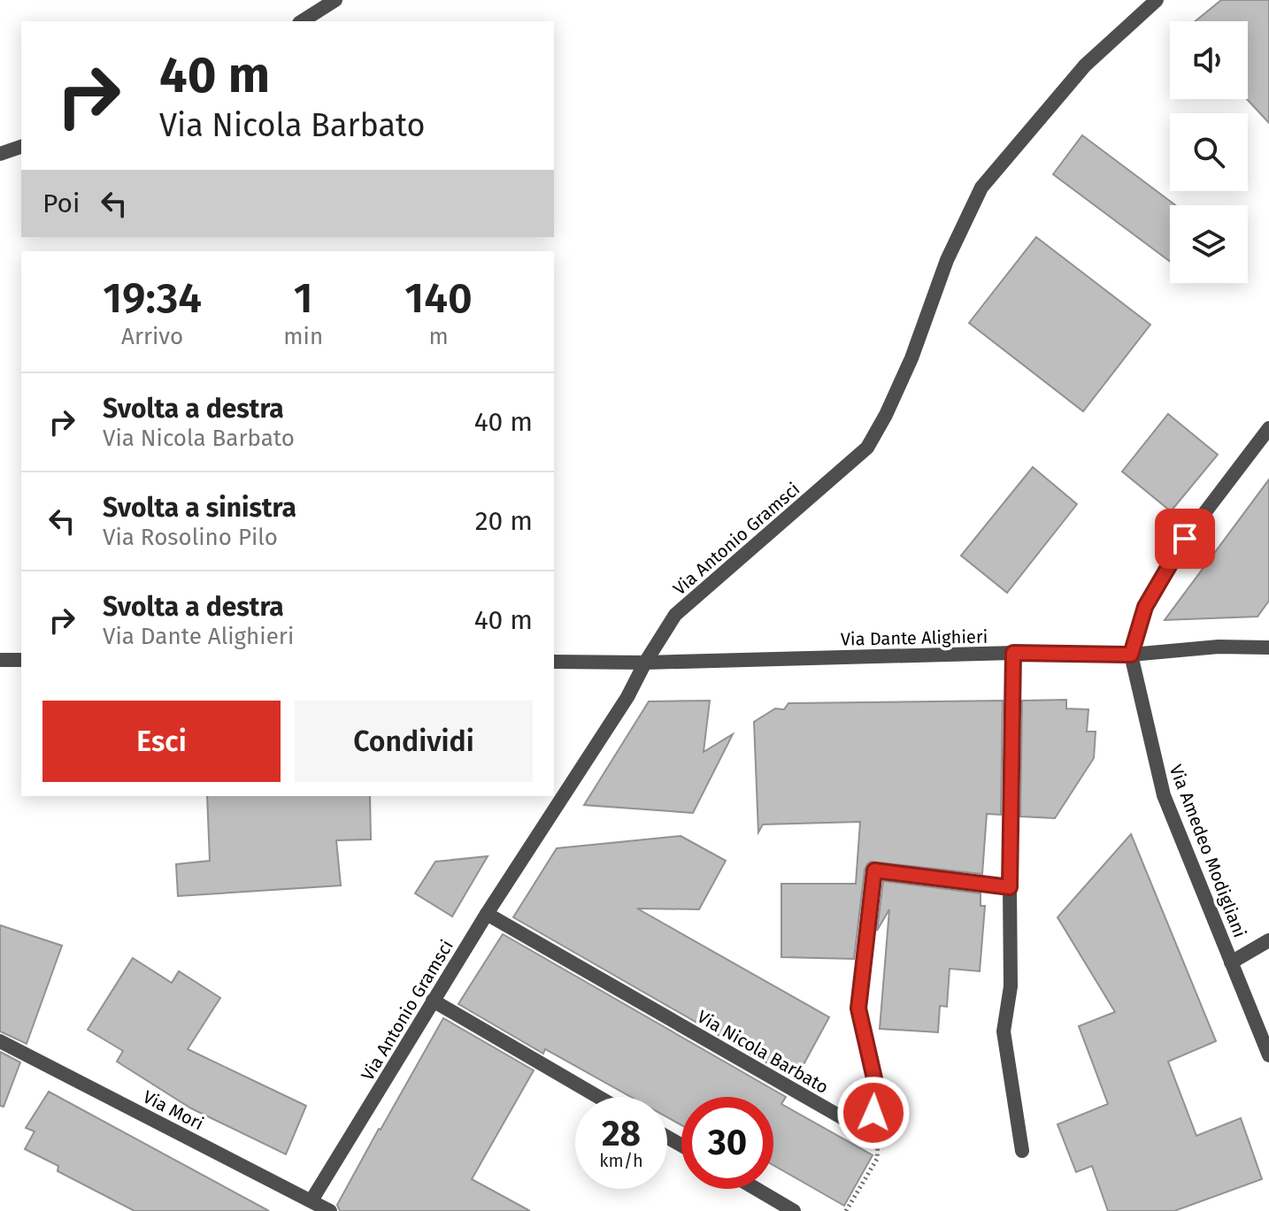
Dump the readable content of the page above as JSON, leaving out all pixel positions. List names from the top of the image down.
{
  "streets": {
    "street": [
      "Via Antonio Gramsci",
      "Via Dante Alighieri",
      "Via Amedeo Modigliani",
      "Via Nicola Barbato",
      "Via Mori"
    ]
  },
  "crossings": [
    ["Via Antonio Gramsci", "Via Dante Alighieri"],
    ["Via Antonio Gramsci", "Via Nicola Barbato"],
    ["Via Antonio Gramsci", "Via Mori"],
    ["Via Dante Alighieri", "Via Amedeo Modigliani"]
  ],
  "page": {
    "turn": ["40 m", "Via Nicola Barbato"],
    "then": "Poi",
    "eta": [
      "19:34",
      "Arrivo",
      "1",
      "min",
      "140",
      "m"
    ],
    "list": [
      {
        "name": "Svolta a destra",
        "note": "Via Nicola Barbato",
        "value": "40 m"
      },
      {
        "name": "Svolta a sinistra",
        "note": "Via Rosolino Pilo",
        "value": "20 m"
      },
      {
        "name": "Svolta a destra",
        "note": "Via Dante Alighieri",
        "value": "40 m"
      }
    ],
    "buttons": ["Esci", "Condividi"],
    "speed": "28 km/h",
    "limit": "30"
  }
}
